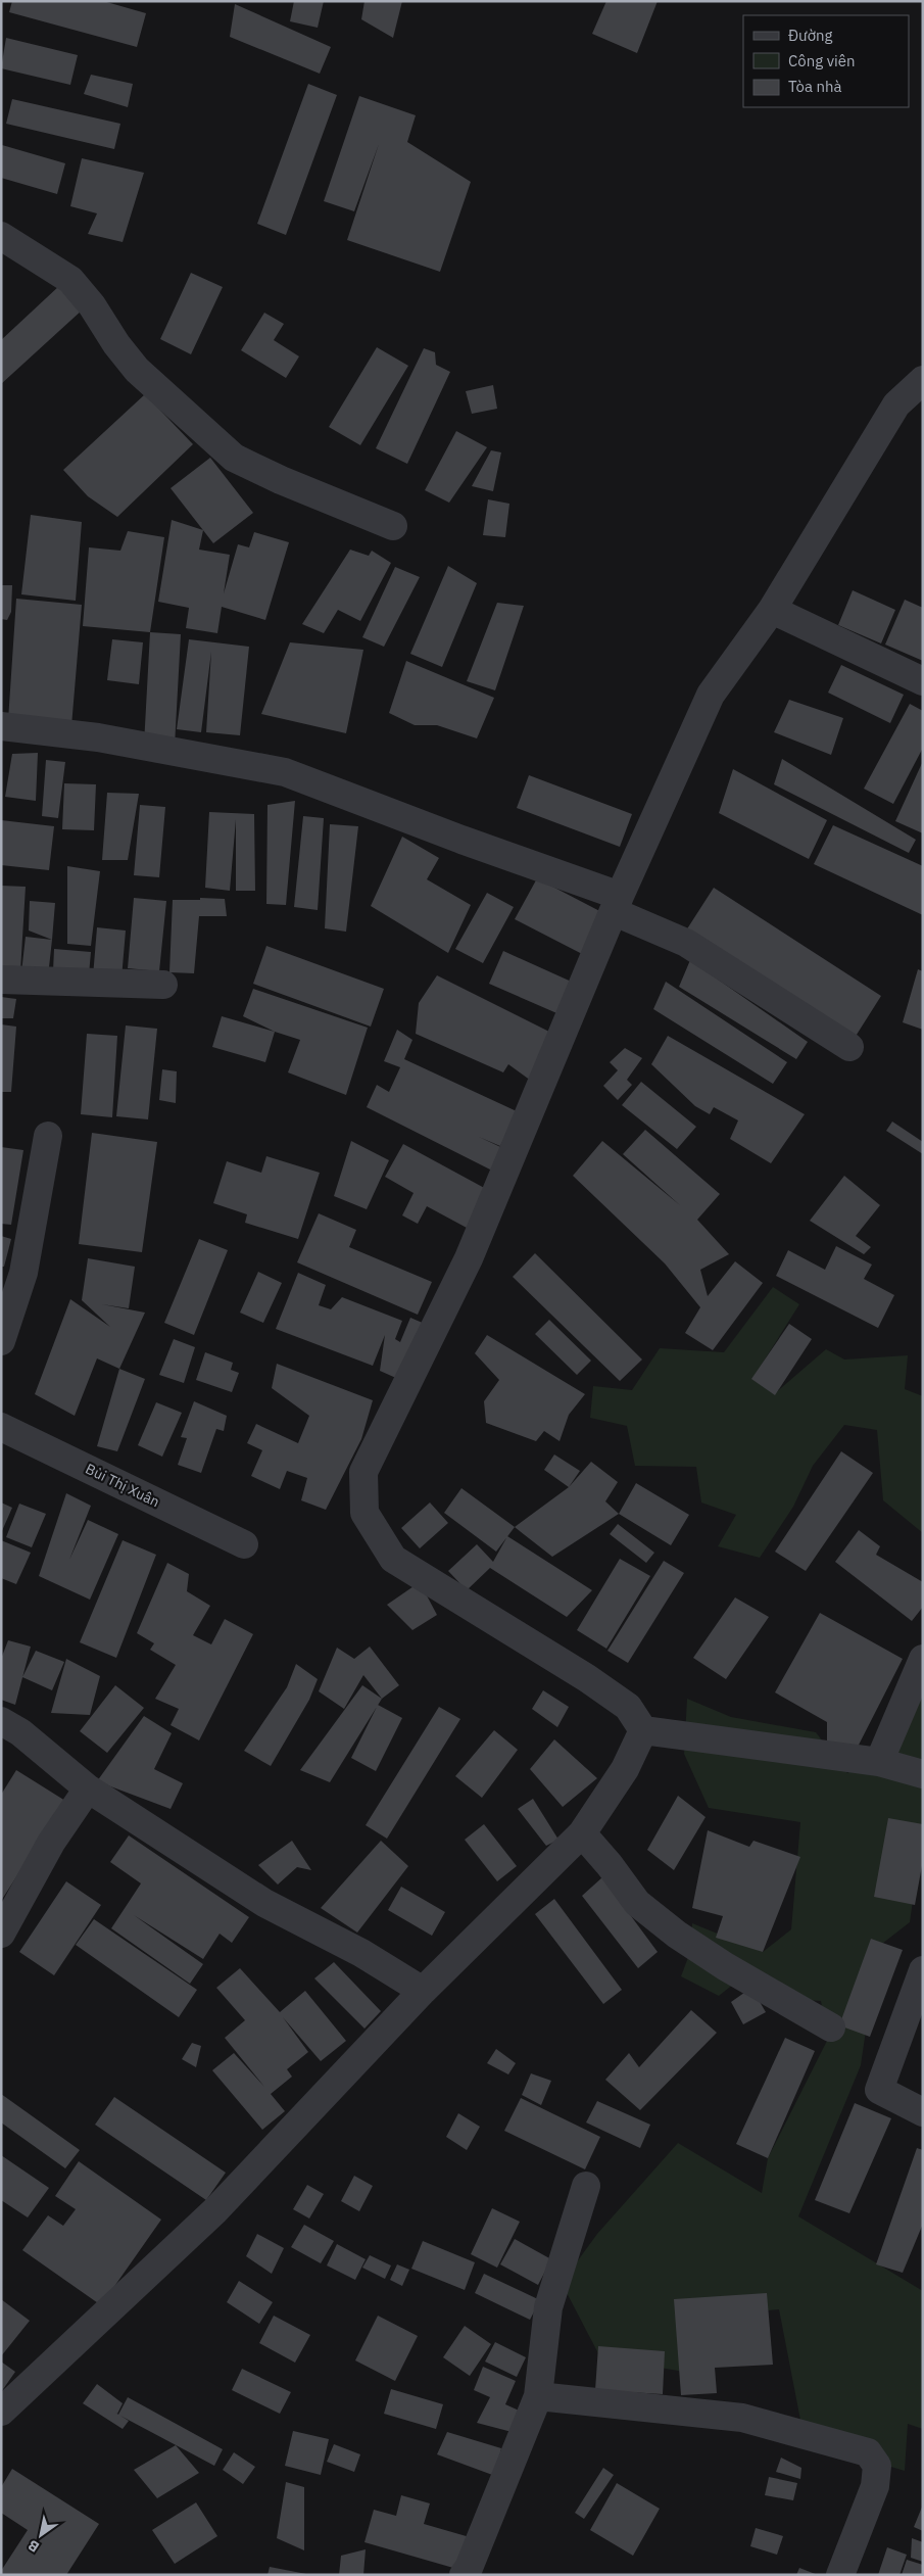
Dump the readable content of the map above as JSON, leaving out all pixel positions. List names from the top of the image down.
{
  "streets": {
    "street": ["Bùi Thị Xuân"]
  },
  "legend": ["Đường", "Công viên", "Tòa nhà"],
  "north": "bottom left"
}
